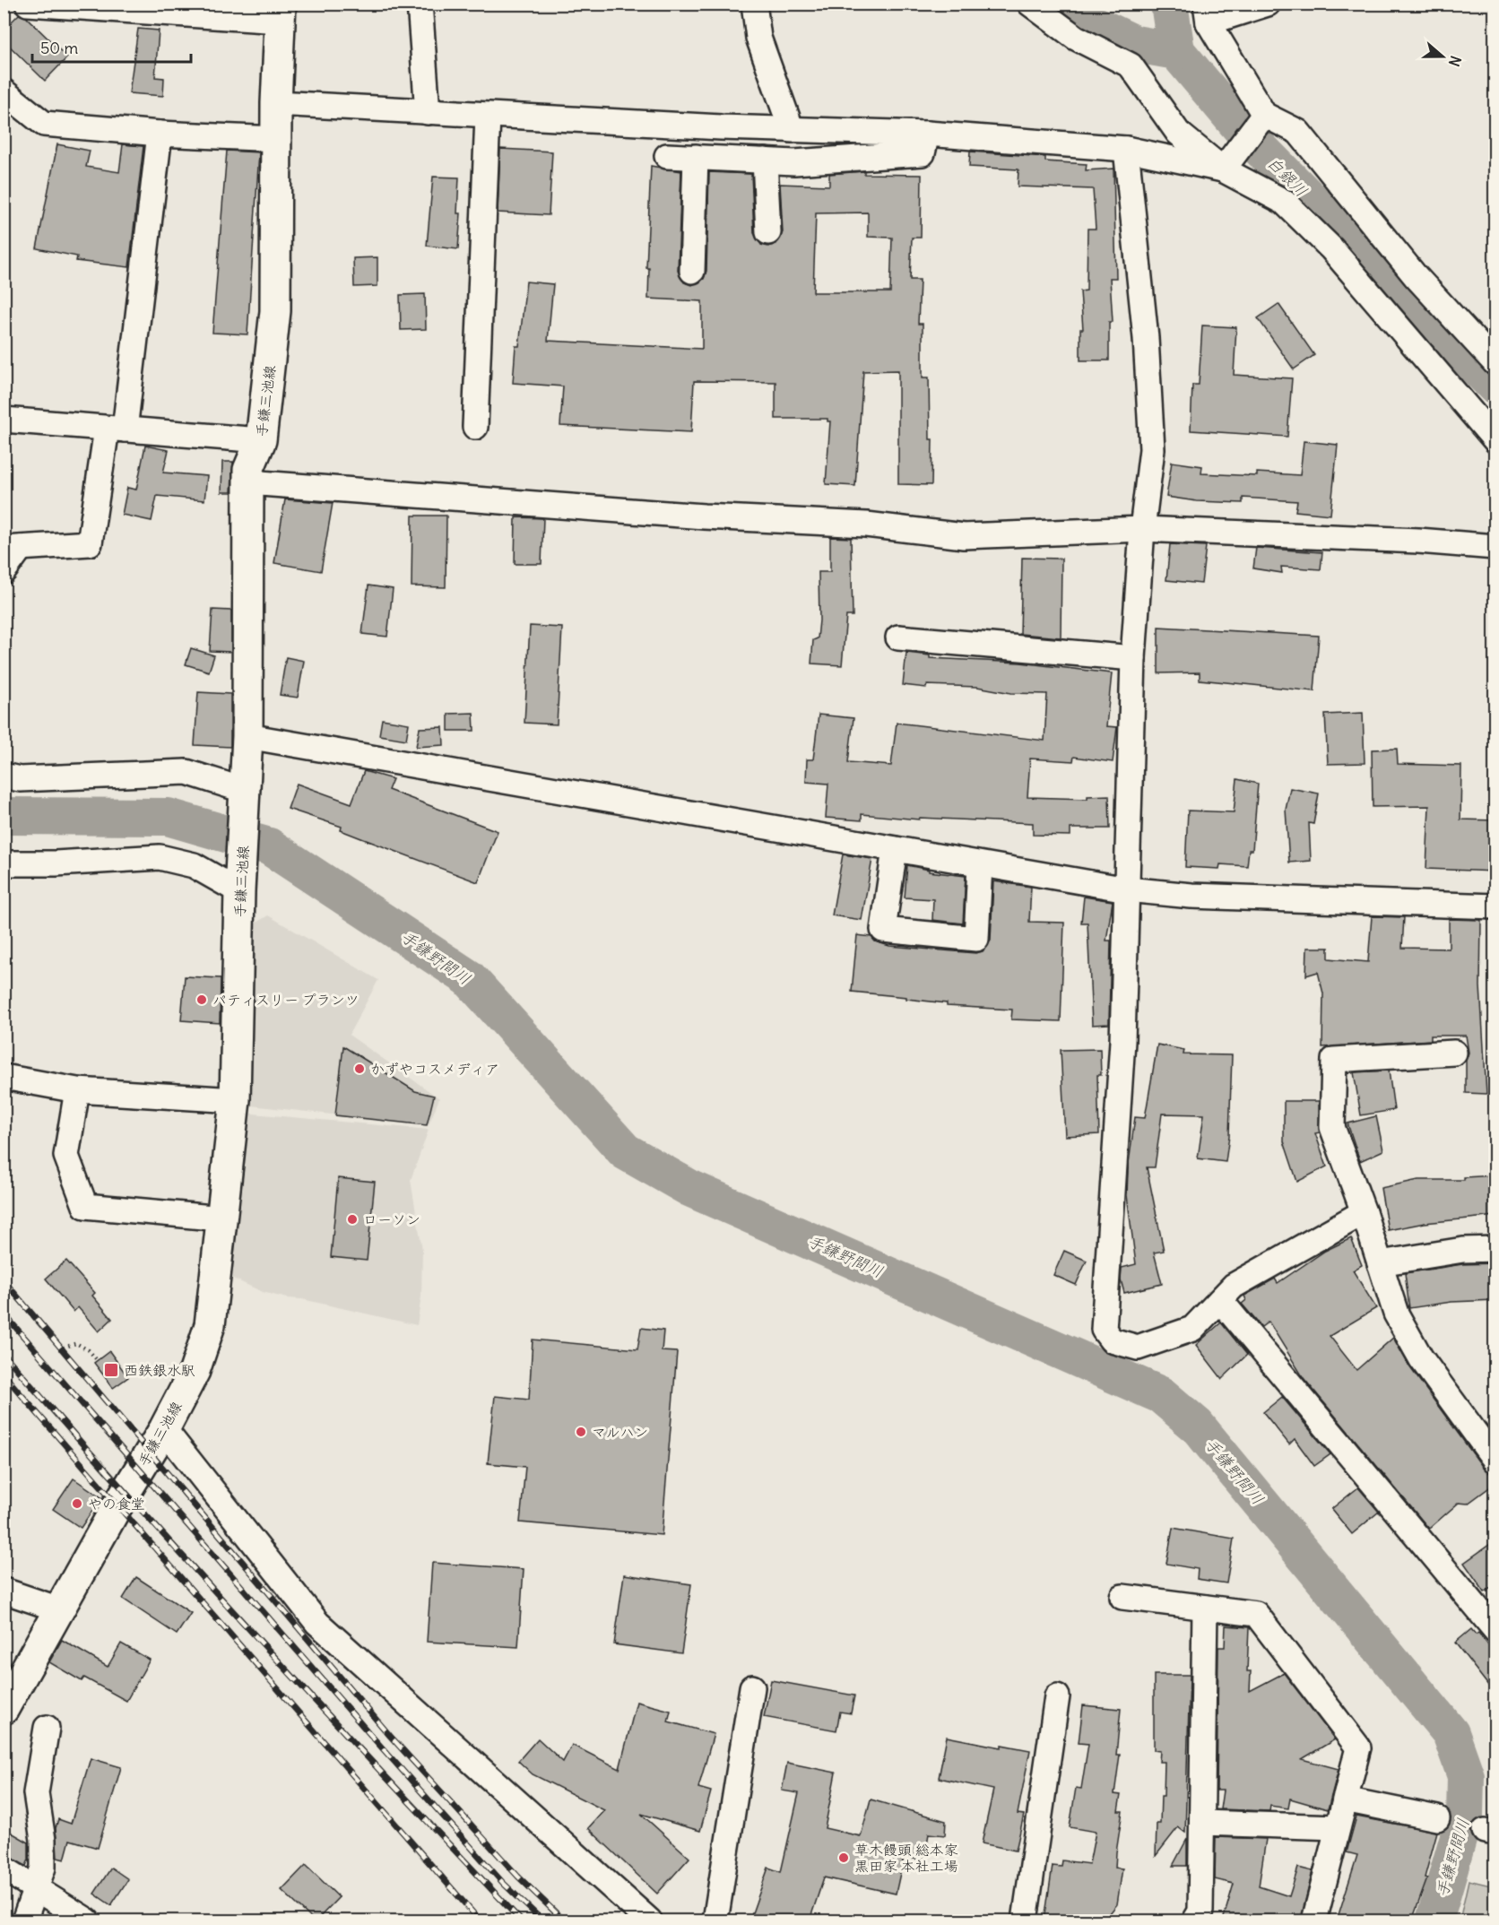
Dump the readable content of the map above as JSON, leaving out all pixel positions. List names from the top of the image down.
{
  "streets": {
    "main road": ["手鎌三池線"]
  },
  "water": ["白銀川", "手鎌野間川"],
  "places": {
    "other": [
      "パティスリー プランツ",
      "かずやコスメディア",
      "ローソン",
      "マルハン",
      "やの食堂",
      "草木饅頭 総本家 黒田家 本社工場"
    ],
    "transit": ["西鉄銀水駅"]
  },
  "scale_bar": "50 m",
  "north": "right"
}
